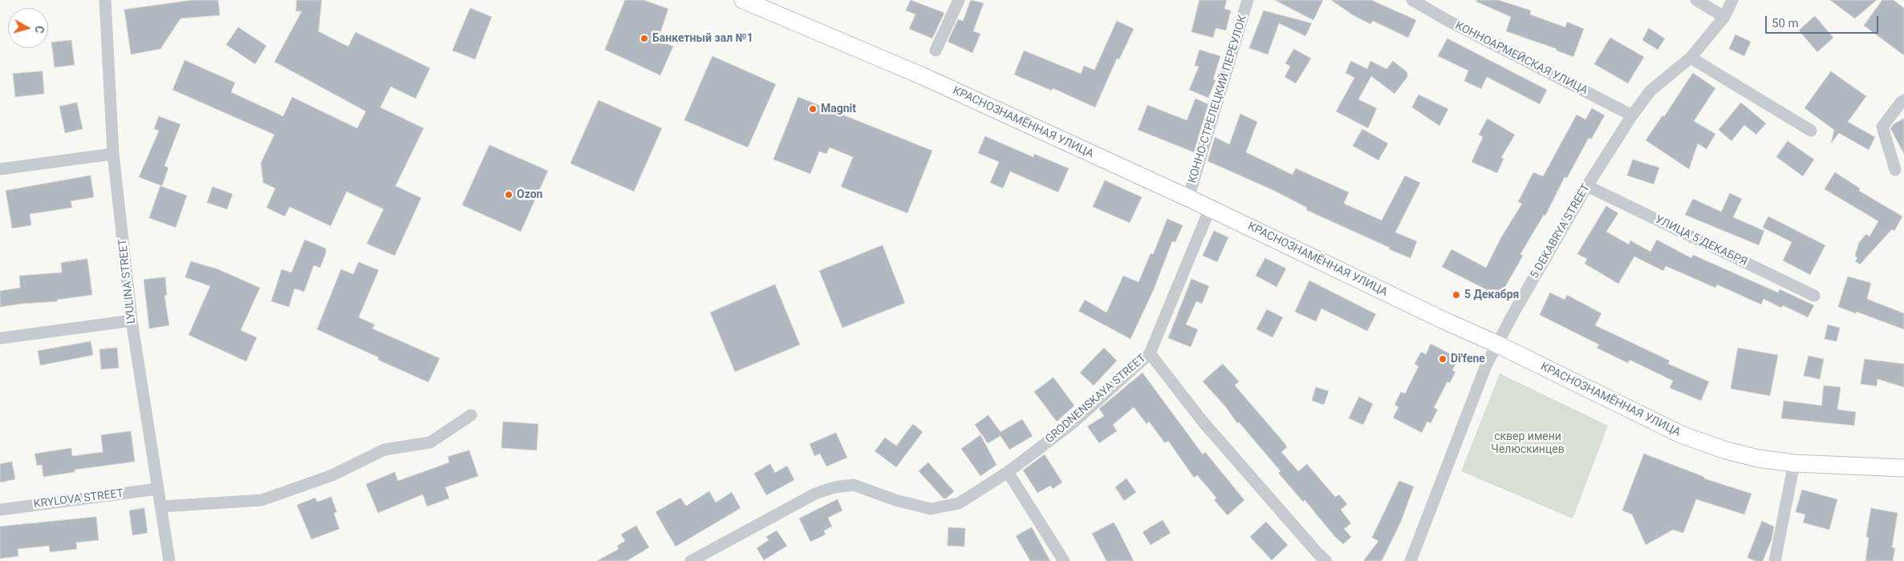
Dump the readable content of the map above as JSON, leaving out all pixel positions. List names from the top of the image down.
{
  "streets": {
    "street": [
      "КОННОАРМЕЙСКАЯ УЛИЦА",
      "КОННО-СТРЕЛЕЦКИЙ ПЕРЕУЛОК",
      "КРАСНОЗНАМЁННАЯ УЛИЦА",
      "5 DEKABRYA STREET",
      "УЛИЦА 5 ДЕКАБРЯ",
      "LYULINA STREET",
      "GRODNENSKAYA STREET",
      "KRYLOVA STREET"
    ]
  },
  "crossings": [
    ["КОННОАРМЕЙСКАЯ УЛИЦА", "5 DEKABRYA STREET"],
    ["КОННО-СТРЕЛЕЦКИЙ ПЕРЕУЛОК", "КРАСНОЗНАМЁННАЯ УЛИЦА"],
    ["КРАСНОЗНАМЁННАЯ УЛИЦА", "5 DEKABRYA STREET"],
    ["5 DEKABRYA STREET", "УЛИЦА 5 ДЕКАБРЯ"],
    ["LYULINA STREET", "KRYLOVA STREET"]
  ],
  "parks": ["сквер имени Челюскинцев"],
  "places": [
    "Банкетный зал №1",
    "Magnit",
    "Ozon",
    "5 Декабря",
    "Di'fene"
  ],
  "scale_bar": "50 m",
  "north": "right"
}
